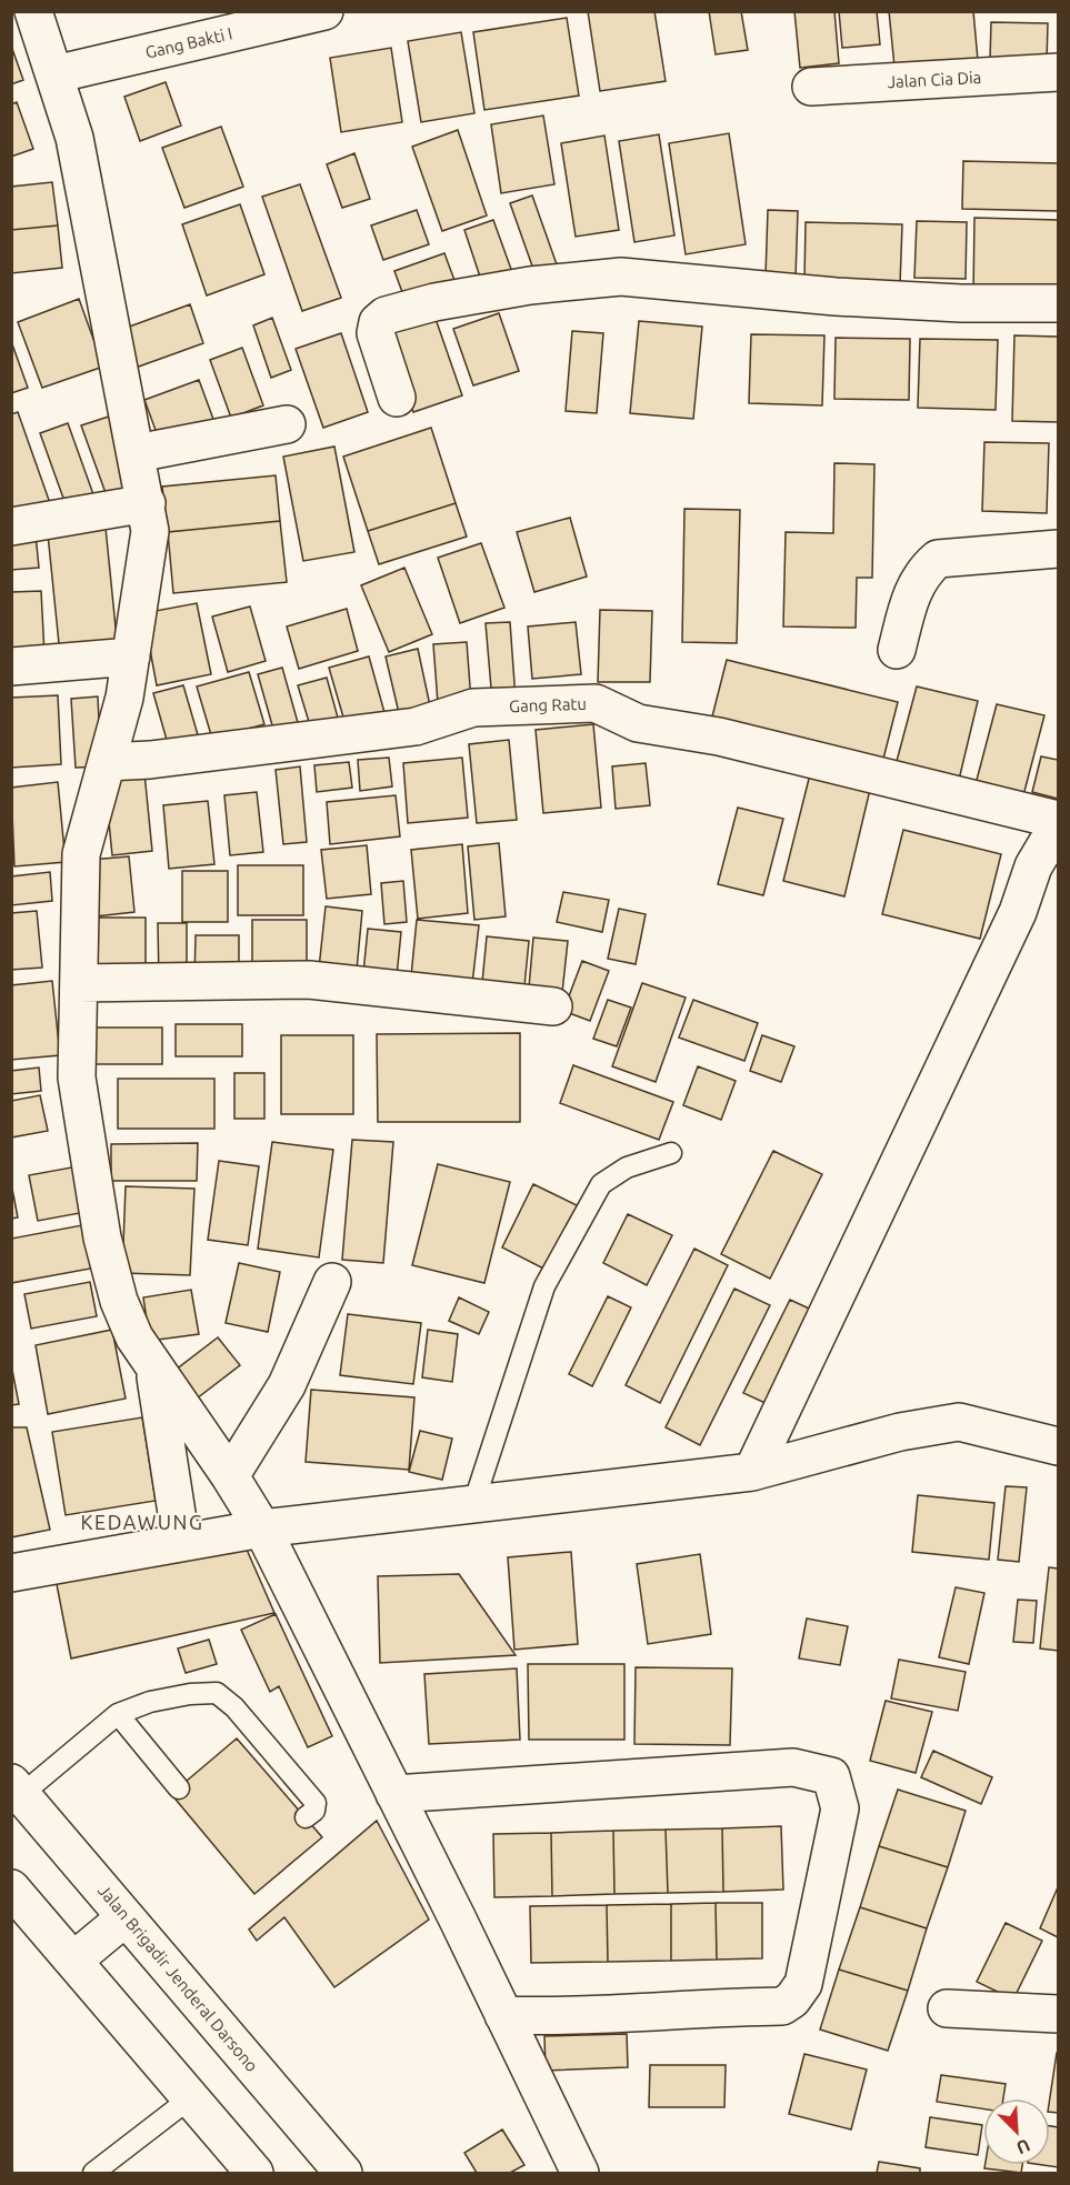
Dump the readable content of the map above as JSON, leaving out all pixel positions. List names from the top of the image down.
{
  "streets": {
    "main road": [
      "Gang Bakti I",
      "Jalan Cia Dia",
      "Gang Ratu",
      "Jalan Brigadir Jenderal Darsono"
    ]
  },
  "districts": ["KEDAWUNG"],
  "north": "bottom right"
}
